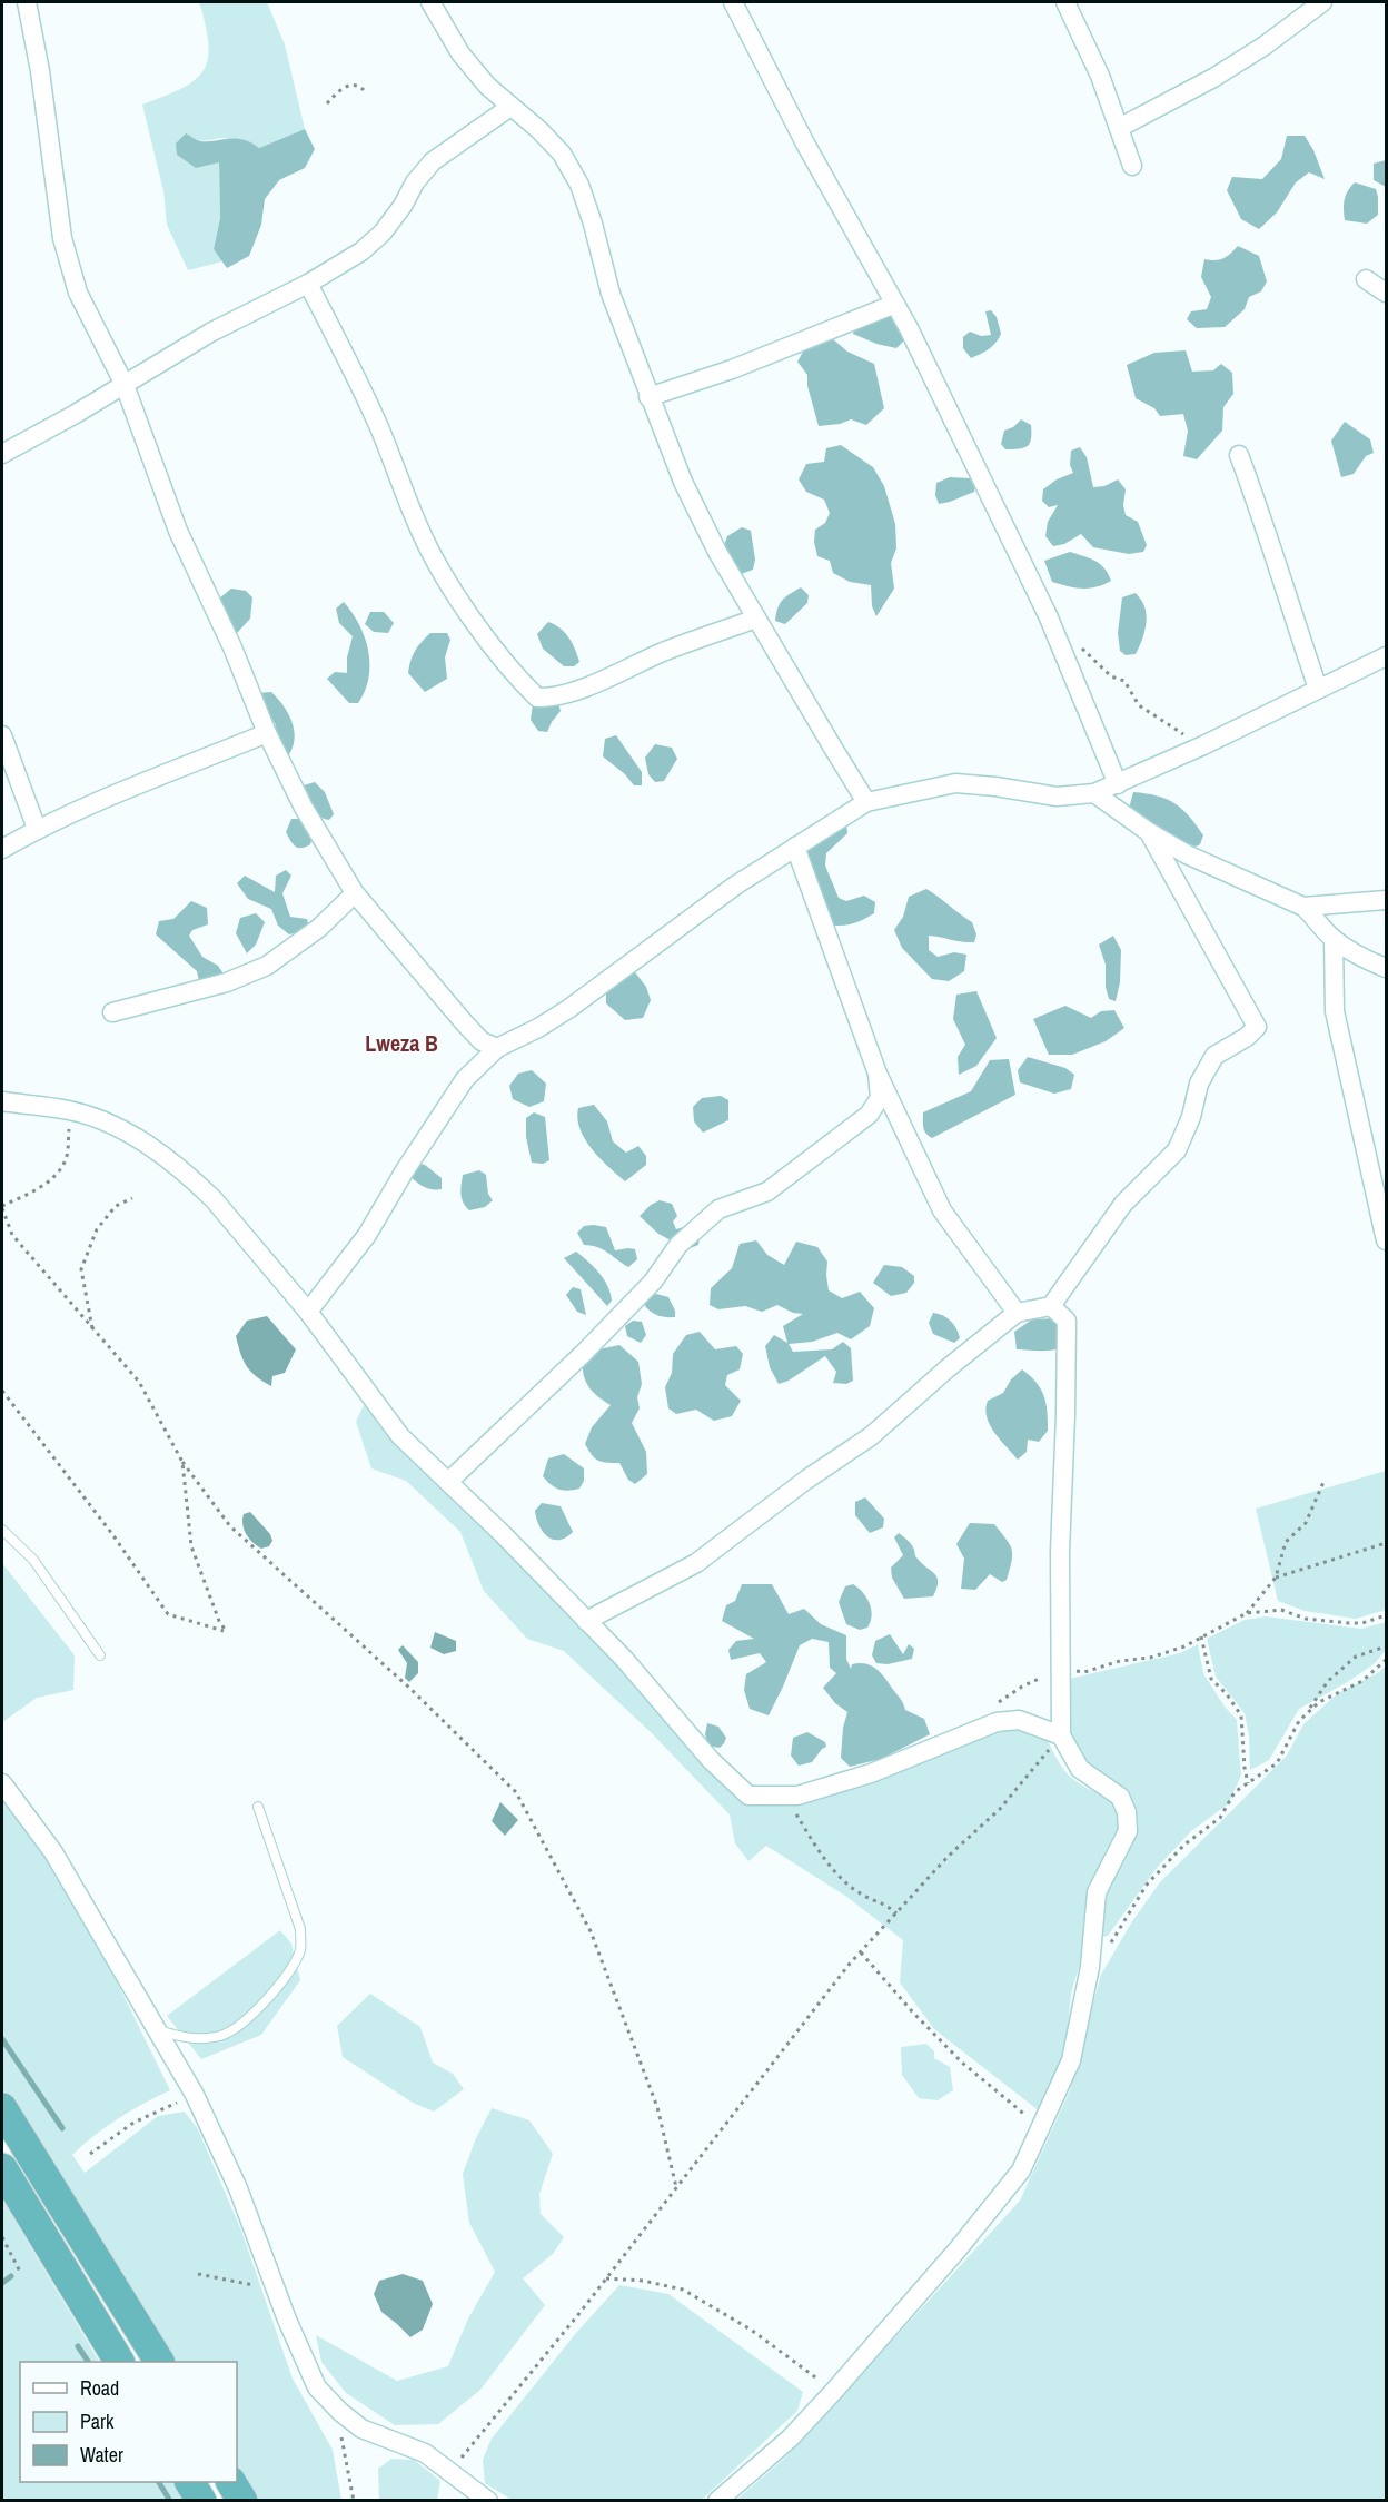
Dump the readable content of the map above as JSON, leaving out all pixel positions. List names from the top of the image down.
{
  "districts": ["Lweza B"],
  "legend": ["Road", "Park", "Water"]
}
